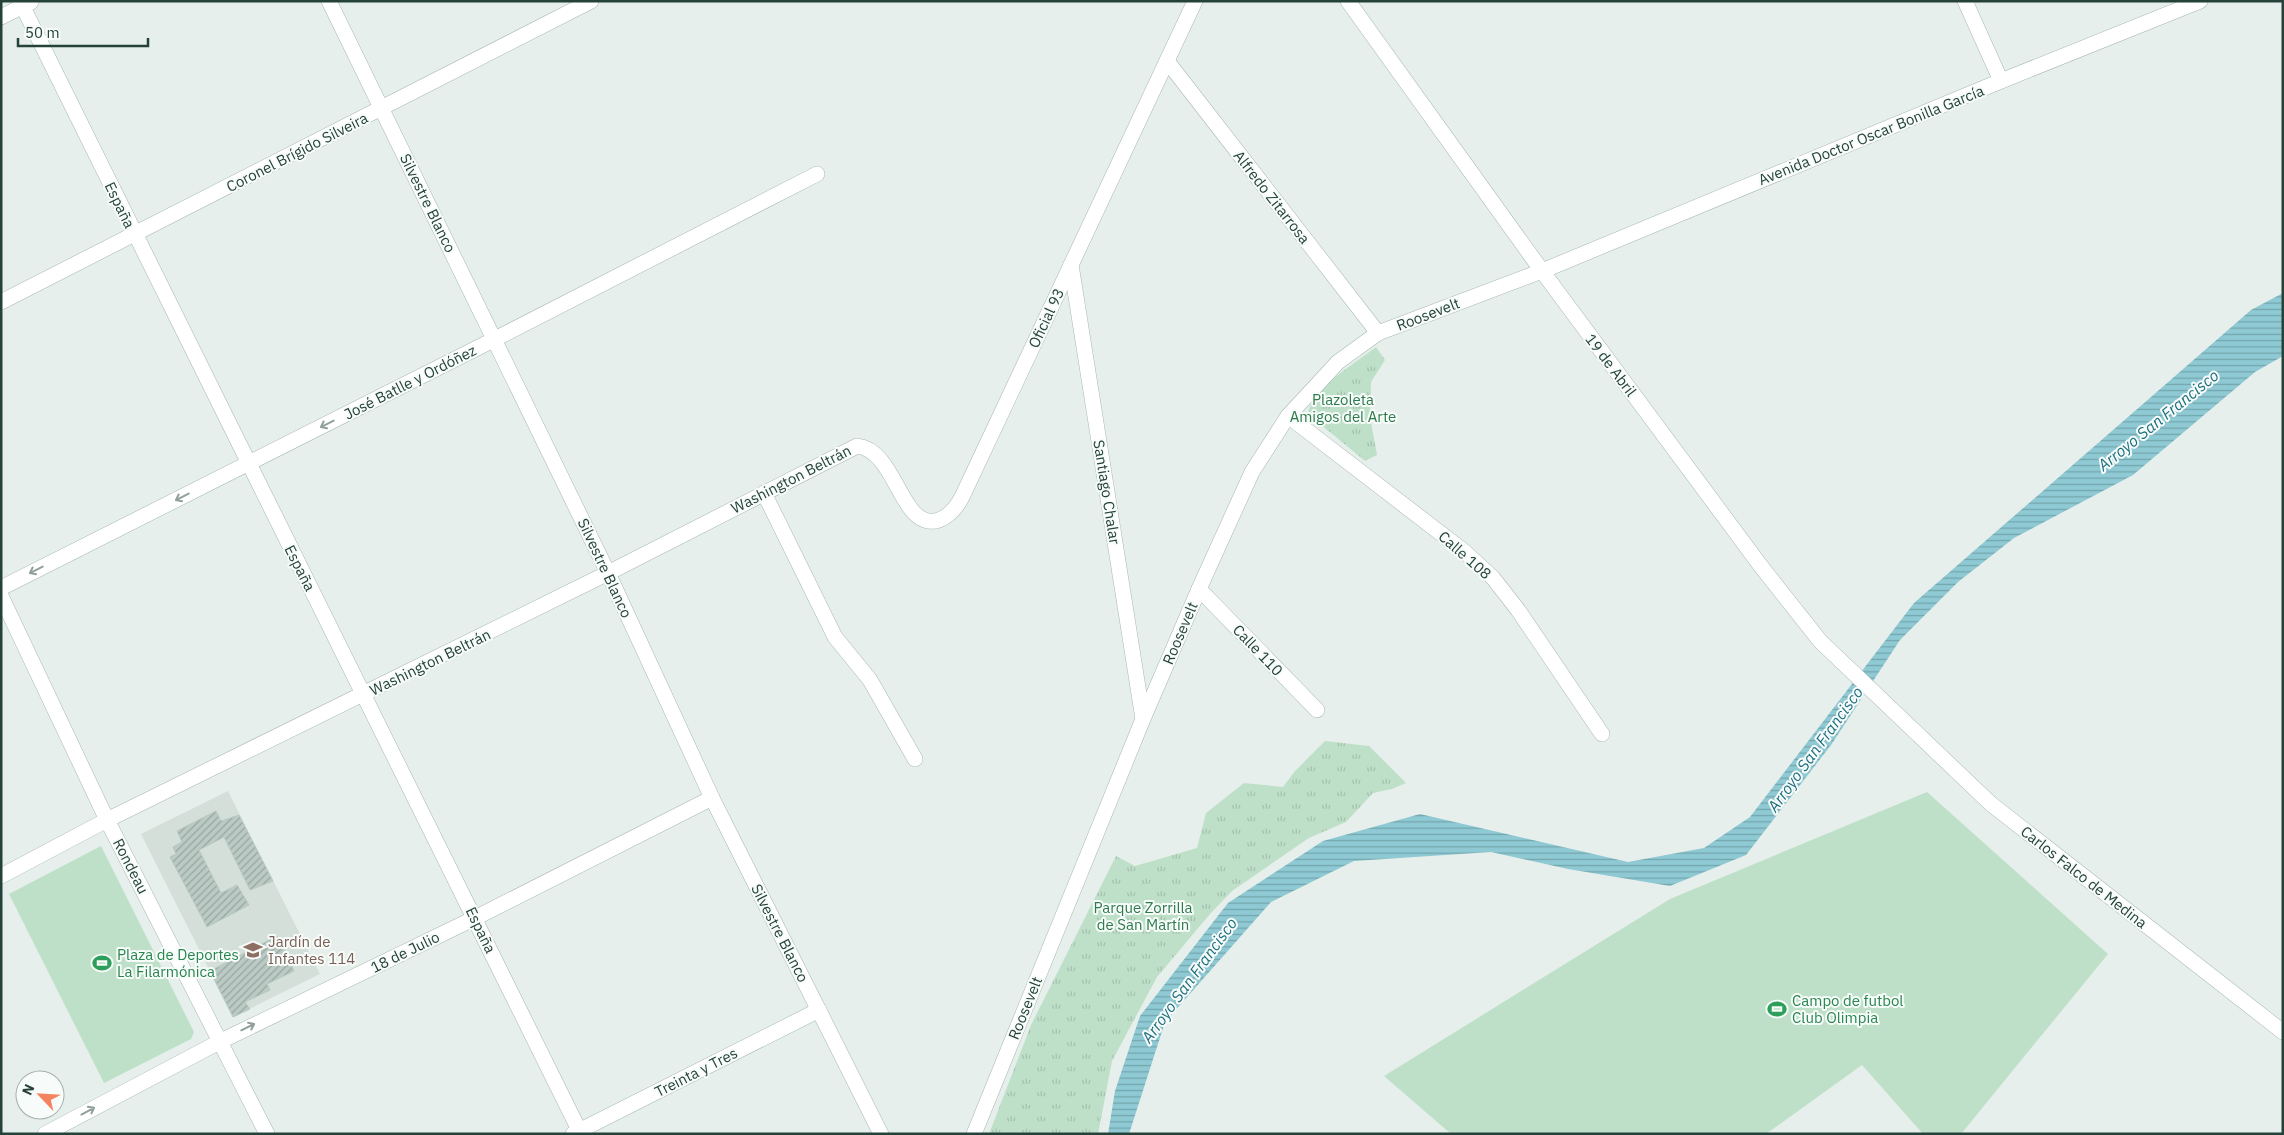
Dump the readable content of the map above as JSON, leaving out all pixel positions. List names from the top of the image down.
{
  "streets": {
    "street": [
      "Avenida Doctor Oscar Bonilla García",
      "Coronel Brígido Silveira",
      "Alfredo Zitarrosa",
      "Silvestre Blanco",
      "España",
      "Roosevelt",
      "Oficial 93",
      "19 de Abril",
      "José Batlle y Ordóñez",
      "Washington Beltrán",
      "Santiago Chalar",
      "Calle 108",
      "Calle 110",
      "Rondeau",
      "Carlos Falco de Medina",
      "18 de Julio",
      "Treinta y Tres"
    ]
  },
  "crossings": [
    ["Avenida Doctor Oscar Bonilla García", "Roosevelt"],
    ["Avenida Doctor Oscar Bonilla García", "19 de Abril"],
    ["Coronel Brígido Silveira", "Silvestre Blanco"],
    ["Coronel Brígido Silveira", "España"],
    ["Alfredo Zitarrosa", "Roosevelt"],
    ["Alfredo Zitarrosa", "Oficial 93"],
    ["Silvestre Blanco", "José Batlle y Ordóñez"],
    ["Silvestre Blanco", "Washington Beltrán"],
    ["Silvestre Blanco", "18 de Julio"],
    ["Silvestre Blanco", "Treinta y Tres"],
    ["España", "José Batlle y Ordóñez"],
    ["España", "Washington Beltrán"],
    ["España", "18 de Julio"],
    ["España", "Treinta y Tres"],
    ["Roosevelt", "19 de Abril"],
    ["Roosevelt", "Santiago Chalar"],
    ["Roosevelt", "Calle 108"],
    ["Roosevelt", "Calle 110"],
    ["Oficial 93", "Washington Beltrán"],
    ["Oficial 93", "Santiago Chalar"],
    ["19 de Abril", "Carlos Falco de Medina"],
    ["Washington Beltrán", "Rondeau"],
    ["Rondeau", "18 de Julio"]
  ],
  "one_way": ["José Batlle y Ordóñez", "18 de Julio"],
  "water": ["Arroyo San Francisco"],
  "parks": ["Plazoleta Amigos del Arte", "Parque Zorrilla de San Martín"],
  "places": {
    "school or university": ["Jardín de Infantes 114"],
    "sports": ["Plaza de Deportes La Filarmónica", "Campo de futbol Club Olimpia"]
  },
  "scale_bar": "50 m",
  "north": "top left"
}
